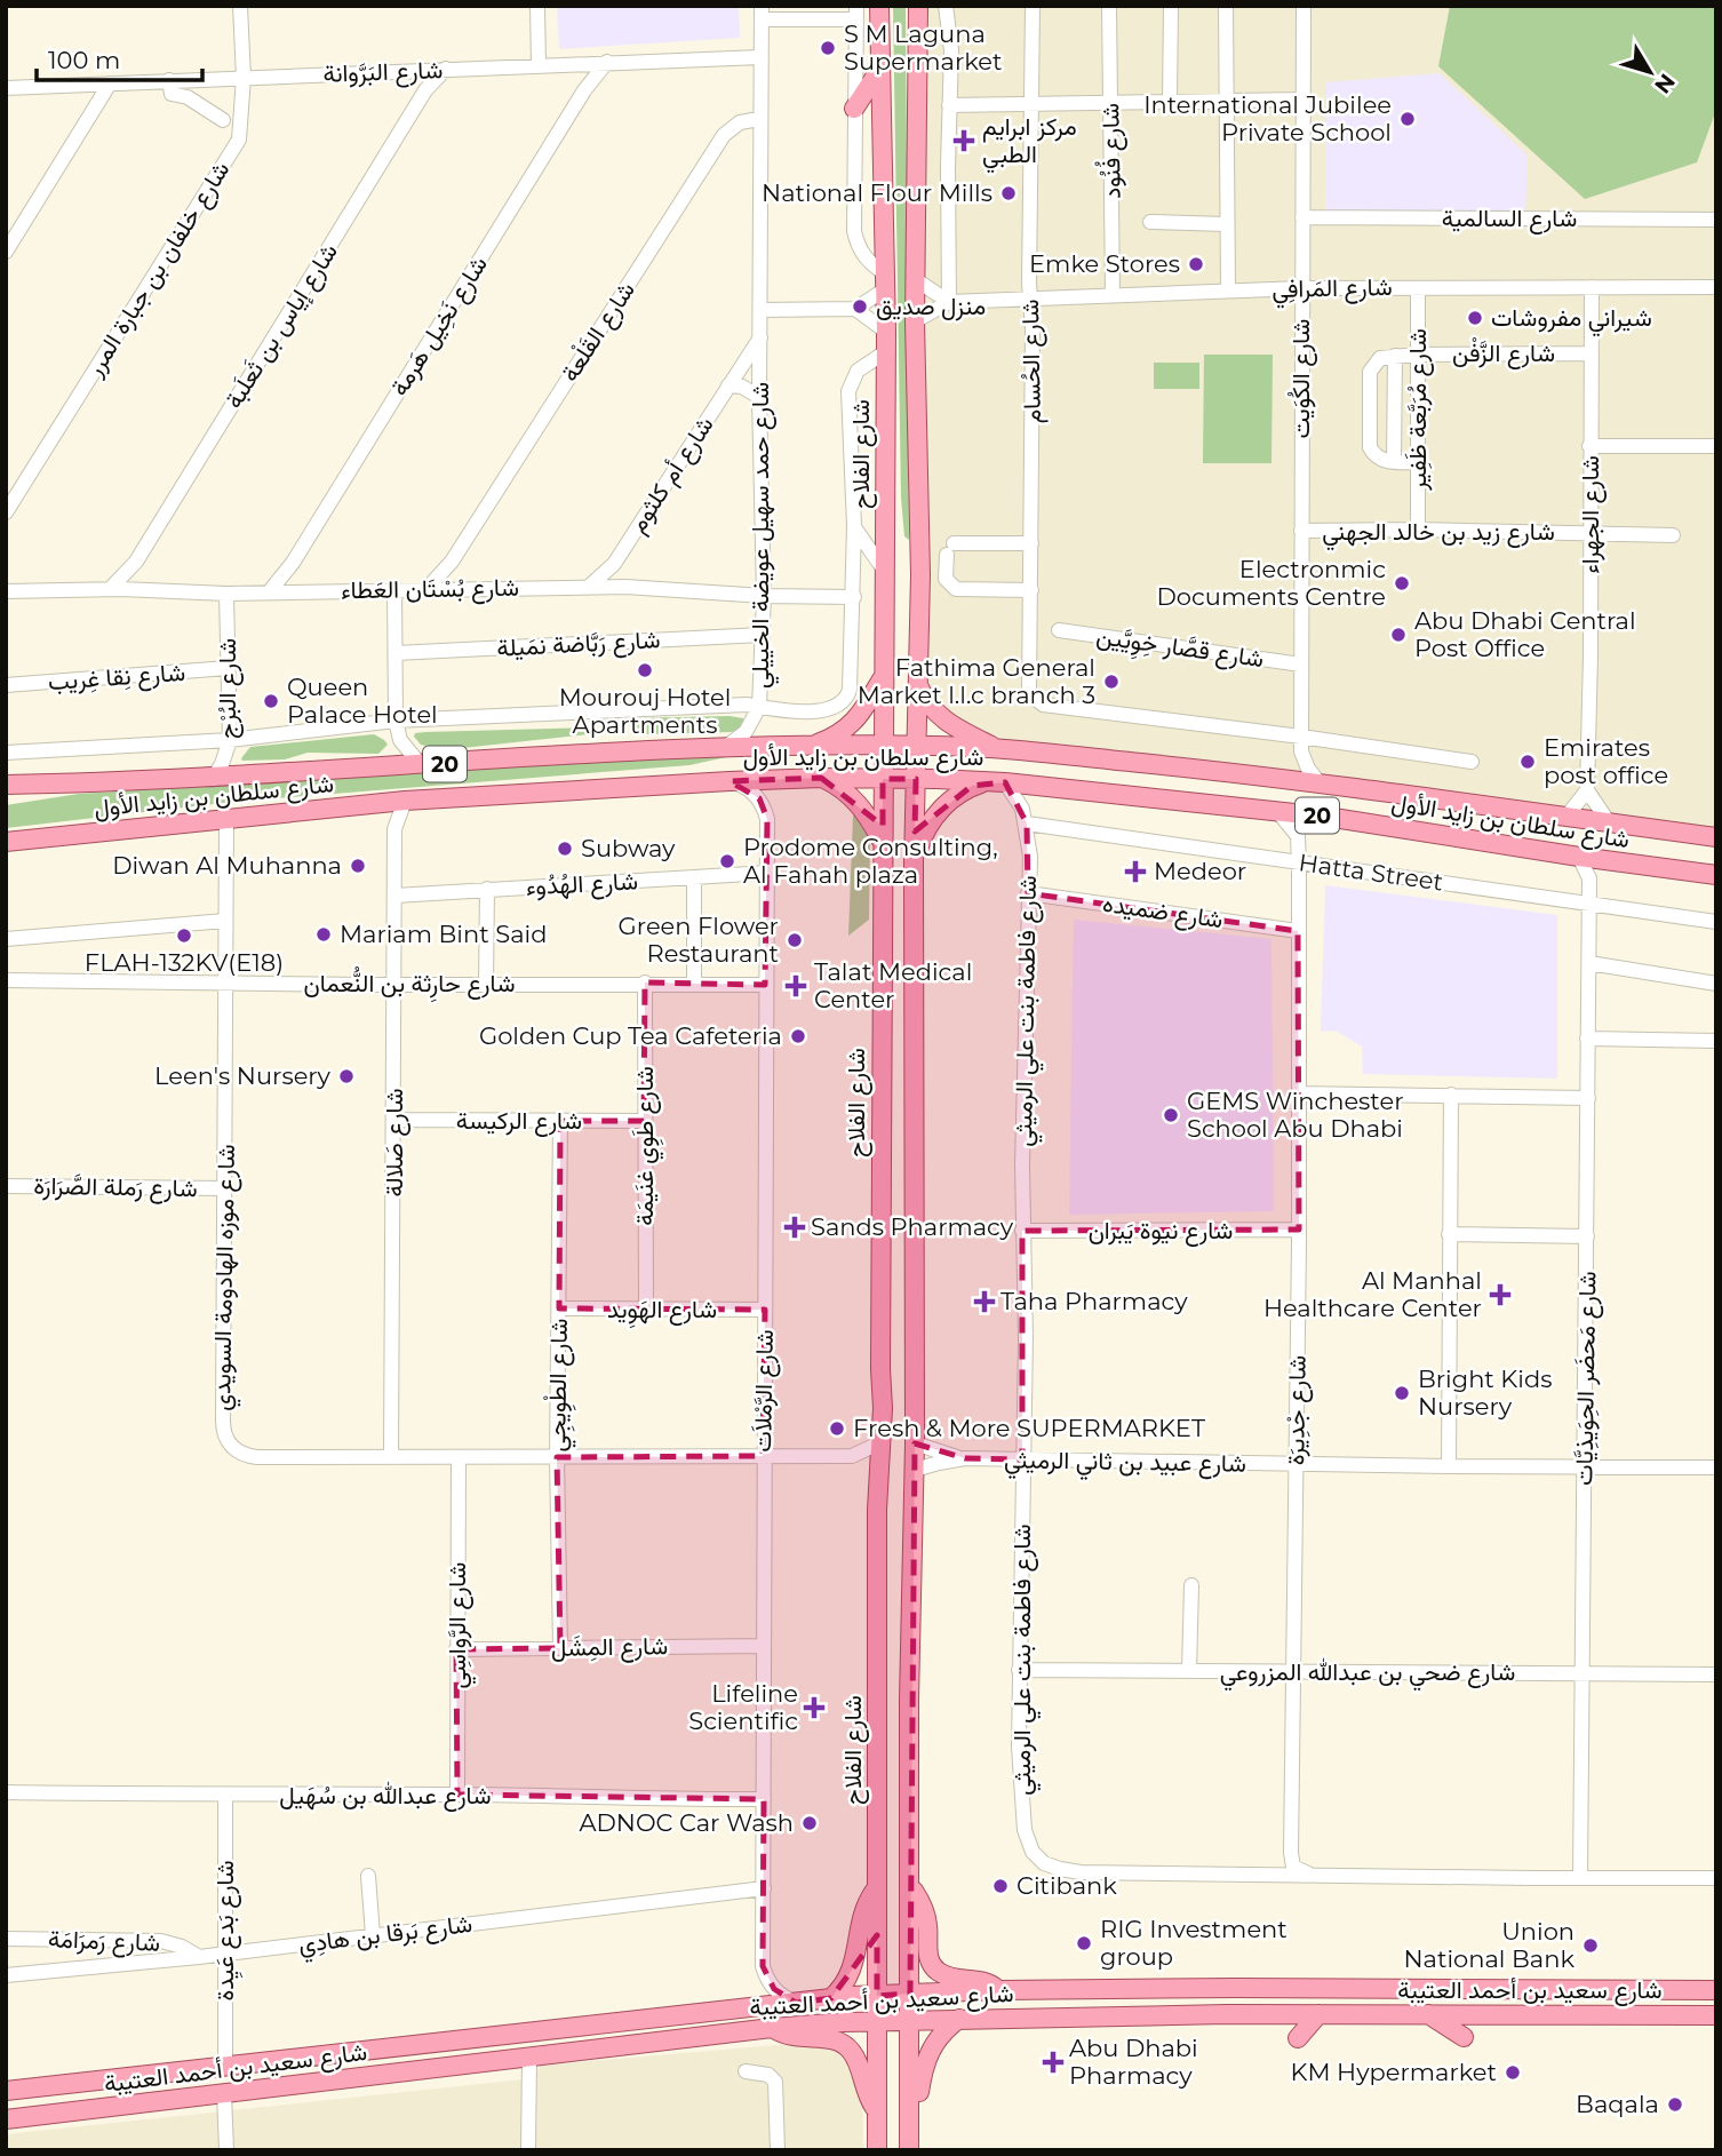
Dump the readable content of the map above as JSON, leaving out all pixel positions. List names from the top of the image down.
{
  "streets": {
    "main road": [
      "شارع الفلاح",
      "شارع سلطان بن زايد الأول",
      "20",
      "شارع سعيد بن أحمد العتيبة"
    ],
    "street": [
      "شارع البَرَّوانة",
      "شارع فُنُود",
      "شارع السالمية",
      "شارع خلفان بن جبارة المرر",
      "شارع المَرافِي",
      "شارع إياس بن ثَعلَبة",
      "شارع نَخِيل هَرمة",
      "شارع القَلْعة",
      "شارع الزَّفْن",
      "شارع الحُسام",
      "شارع الكُوَيت",
      "شارع مُرَبَّعة ظَفِير",
      "شارع أم كلثوم",
      "شارع الجهراء",
      "شارع زيد بن خالد الجهني",
      "شارع حمد سهيل عويضة الخييلي",
      "شارع بُسْتَان العَطاء",
      "شارع رَبَّاضة نمَيلة",
      "شارع قصَّار خِوِيَّين",
      "شارع نِقا غِريب",
      "شارع البُرْج",
      "Hatta Street",
      "شارع الهُدُوء",
      "شارع ضميده",
      "شارع حارِثة بن النُّعمان",
      "شارع فاطمة بنت علي الرميثي",
      "شارع الركيسة",
      "شارع صَلالة",
      "شارع طَوِي غنَيمَة",
      "شارع رَملة الصَّرَارَة",
      "شارع نيوة يَبران",
      "شارع موزه الهادومة السويدي",
      "شارع الهَوِيد",
      "شارع مَحضَر الحِوَيذِيَّات",
      "شارع الطْوِيجِي",
      "شارع الرَّمْلاَت",
      "شارع جْدِيرَة",
      "شارع عبيد بن ثاني الرميثي",
      "شارع الرَّواسِي",
      "شارع المِشَل",
      "شارع ضحي بن عبدالله المزروعي",
      "شارع عبدالله بن سُهَيل",
      "شارع بَدع عَيِدة",
      "شارع بَرقا بن هادِي",
      "شارع رَمرَامَة"
    ]
  },
  "crossings": [
    ["شارع البَرَّوانة", "شارع خلفان بن جبارة المرر"],
    ["شارع البَرَّوانة", "شارع إياس بن ثَعلَبة"],
    ["شارع البَرَّوانة", "شارع نَخِيل هَرمة"],
    ["شارع البَرَّوانة", "شارع حمد سهيل عويضة الخييلي"],
    ["شارع فُنُود", "شارع المَرافِي"],
    ["شارع السالمية", "شارع الكُوَيت"],
    ["شارع المَرافِي", "شارع الحُسام"],
    ["شارع المَرافِي", "شارع الكُوَيت"],
    ["شارع المَرافِي", "شارع مُرَبَّعة ظَفِير"],
    ["شارع المَرافِي", "شارع الجهراء"],
    ["شارع إياس بن ثَعلَبة", "شارع بُسْتَان العَطاء"],
    ["شارع نَخِيل هَرمة", "شارع بُسْتَان العَطاء"],
    ["شارع القَلْعة", "شارع حمد سهيل عويضة الخييلي"],
    ["شارع القَلْعة", "شارع بُسْتَان العَطاء"],
    ["شارع الزَّفْن", "شارع مُرَبَّعة ظَفِير"],
    ["شارع الزَّفْن", "شارع الجهراء"],
    ["شارع الحُسام", "شارع الكُوَيت"],
    ["شارع الكُوَيت", "شارع زيد بن خالد الجهني"],
    ["شارع الكُوَيت", "شارع قصَّار خِوِيَّين"],
    ["شارع الكُوَيت", "شارع سلطان بن زايد الأول"],
    ["شارع مُرَبَّعة ظَفِير", "شارع زيد بن خالد الجهني"],
    ["شارع الفلاح", "شارع سلطان بن زايد الأول"],
    ["شارع الفلاح", "شارع موزه الهادومة السويدي"],
    ["شارع الفلاح", "شارع سعيد بن أحمد العتيبة"],
    ["شارع أم كلثوم", "شارع حمد سهيل عويضة الخييلي"],
    ["شارع أم كلثوم", "شارع بُسْتَان العَطاء"],
    ["شارع الجهراء", "شارع زيد بن خالد الجهني"],
    ["شارع حمد سهيل عويضة الخييلي", "شارع بُسْتَان العَطاء"],
    ["شارع حمد سهيل عويضة الخييلي", "شارع رَبَّاضة نمَيلة"],
    ["شارع حمد سهيل عويضة الخييلي", "شارع سلطان بن زايد الأول"],
    ["شارع بُسْتَان العَطاء", "شارع البُرْج"],
    ["شارع نِقا غِريب", "شارع البُرْج"],
    ["شارع البُرْج", "شارع سلطان بن زايد الأول"],
    ["شارع سلطان بن زايد الأول", "شارع فاطمة بنت علي الرميثي"],
    ["شارع سلطان بن زايد الأول", "شارع صَلالة"],
    ["شارع سلطان بن زايد الأول", "شارع موزه الهادومة السويدي"],
    ["شارع سلطان بن زايد الأول", "شارع مَحضَر الحِوَيذِيَّات"],
    ["شارع سلطان بن زايد الأول", "شارع الرَّمْلاَت"],
    ["Hatta Street", "شارع فاطمة بنت علي الرميثي"],
    ["Hatta Street", "شارع مَحضَر الحِوَيذِيَّات"],
    ["Hatta Street", "شارع جْدِيرَة"],
    ["شارع الهُدُوء", "شارع صَلالة"],
    ["شارع الهُدُوء", "شارع الرَّمْلاَت"],
    ["شارع ضميده", "شارع فاطمة بنت علي الرميثي"],
    ["شارع ضميده", "شارع جْدِيرَة"],
    ["شارع حارِثة بن النُّعمان", "شارع صَلالة"],
    ["شارع حارِثة بن النُّعمان", "شارع طَوِي غنَيمَة"],
    ["شارع حارِثة بن النُّعمان", "شارع موزه الهادومة السويدي"],
    ["شارع حارِثة بن النُّعمان", "شارع الرَّمْلاَت"],
    ["شارع فاطمة بنت علي الرميثي", "شارع نيوة يَبران"],
    ["شارع فاطمة بنت علي الرميثي", "شارع مَحضَر الحِوَيذِيَّات"],
    ["شارع فاطمة بنت علي الرميثي", "شارع جْدِيرَة"],
    ["شارع فاطمة بنت علي الرميثي", "شارع عبيد بن ثاني الرميثي"],
    ["شارع فاطمة بنت علي الرميثي", "شارع ضحي بن عبدالله المزروعي"],
    ["شارع الركيسة", "شارع صَلالة"],
    ["شارع الركيسة", "شارع طَوِي غنَيمَة"],
    ["شارع الركيسة", "شارع الطْوِيجِي"],
    ["شارع صَلالة", "شارع موزه الهادومة السويدي"],
    ["شارع طَوِي غنَيمَة", "شارع الهَوِيد"],
    ["شارع رَملة الصَّرَارَة", "شارع موزه الهادومة السويدي"],
    ["شارع نيوة يَبران", "شارع جْدِيرَة"],
    ["شارع موزه الهادومة السويدي", "شارع الطْوِيجِي"],
    ["شارع موزه الهادومة السويدي", "شارع الرَّمْلاَت"],
    ["شارع موزه الهادومة السويدي", "شارع الرَّواسِي"],
    ["شارع الهَوِيد", "شارع الطْوِيجِي"],
    ["شارع الهَوِيد", "شارع الرَّمْلاَت"],
    ["شارع مَحضَر الحِوَيذِيَّات", "شارع عبيد بن ثاني الرميثي"],
    ["شارع مَحضَر الحِوَيذِيَّات", "شارع ضحي بن عبدالله المزروعي"],
    ["شارع الطْوِيجِي", "شارع المِشَل"],
    ["شارع الرَّمْلاَت", "شارع المِشَل"],
    ["شارع الرَّمْلاَت", "شارع عبدالله بن سُهَيل"],
    ["شارع الرَّمْلاَت", "شارع بَرقا بن هادِي"],
    ["شارع الرَّمْلاَت", "شارع سعيد بن أحمد العتيبة"],
    ["شارع جْدِيرَة", "شارع عبيد بن ثاني الرميثي"],
    ["شارع جْدِيرَة", "شارع ضحي بن عبدالله المزروعي"],
    ["شارع الرَّواسِي", "شارع المِشَل"],
    ["شارع الرَّواسِي", "شارع عبدالله بن سُهَيل"],
    ["شارع عبدالله بن سُهَيل", "شارع بَدع عَيِدة"],
    ["شارع بَدع عَيِدة", "شارع بَرقا بن هادِي"],
    ["شارع بَدع عَيِدة", "شارع سعيد بن أحمد العتيبة"],
    ["شارع بَرقا بن هادِي", "شارع رَمرَامَة"]
  ],
  "places": {
    "other": [
      "S M Laguna Supermarket",
      "International Jubilee Private School",
      "National Flour Mills",
      "Emke Stores",
      "منزل صديق",
      "شيراني مفروشات",
      "Electronmic Documents Centre",
      "Abu Dhabi Central Post Office",
      "Mourouj Hotel Apartments",
      "Fathima General Market l.l.c branch 3",
      "Queen Palace Hotel",
      "Emirates post office",
      "Subway",
      "Prodome Consulting, Al Fahah plaza",
      "Diwan Al Muhanna",
      "Mariam Bint Said",
      "FLAH-132KV(E18)",
      "Green Flower Restaurant",
      "Golden Cup Tea Cafeteria",
      "Leen's Nursery",
      "GEMS Winchester School Abu Dhabi",
      "Bright Kids Nursery",
      "Fresh & More SUPERMARKET",
      "ADNOC Car Wash",
      "Citibank",
      "RIG Investment group",
      "Union National Bank",
      "KM Hypermarket",
      "Baqala"
    ],
    "health": [
      "مركز ابرايم الطبي",
      "Medeor",
      "Talat Medical Center",
      "Sands Pharmacy",
      "Al Manhal Healthcare Center",
      "Taha Pharmacy",
      "Lifeline Scientific",
      "Abu Dhabi Pharmacy"
    ]
  },
  "scale_bar": "100 m",
  "north": "bottom right"
}
